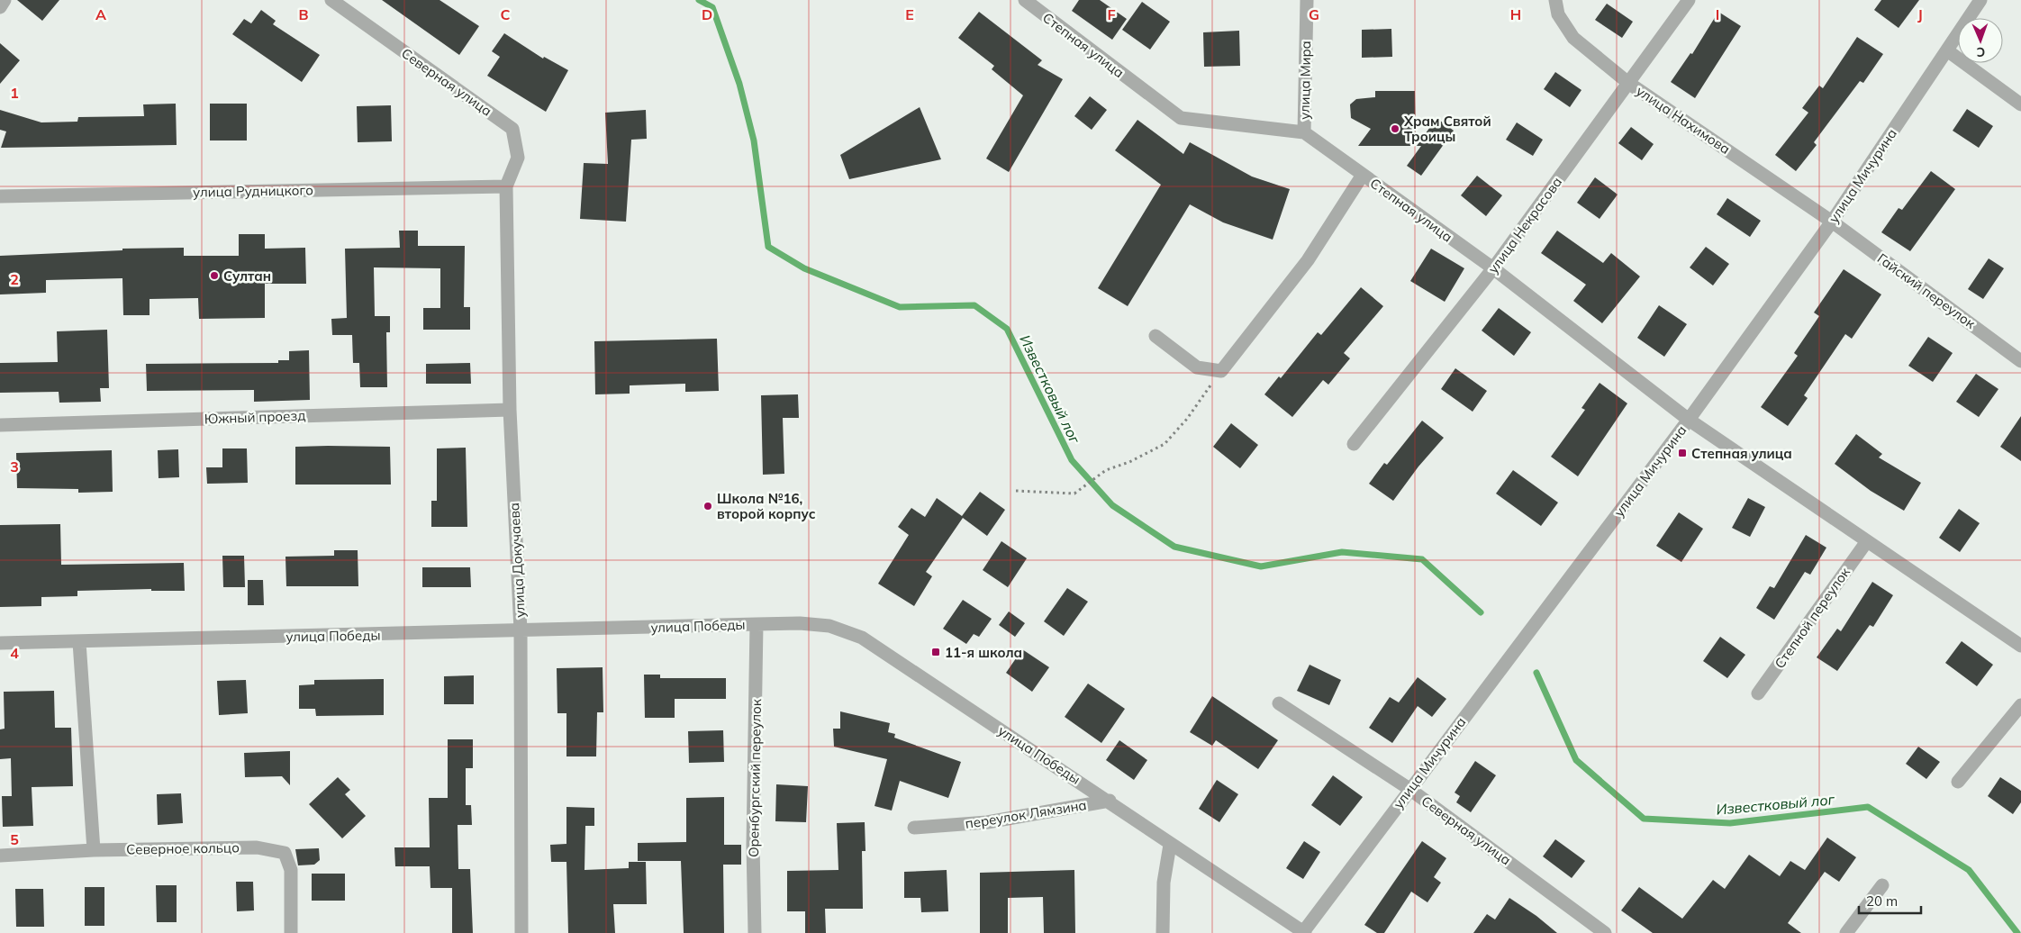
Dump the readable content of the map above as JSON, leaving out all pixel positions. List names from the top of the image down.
{
  "streets": {
    "street": [
      "Степная улица",
      "улица Мира",
      "Северная улица",
      "улица Нахимова",
      "улица Мичурина",
      "улица Рудницкого",
      "улица Некрасова",
      "Гайский переулок",
      "Южный проезд",
      "улица Докучаева",
      "Степной переулок",
      "улица Победы",
      "Оренбургский переулок",
      "переулок Лямзина",
      "Северное кольцо"
    ]
  },
  "crossings": [
    ["Степная улица", "улица Мира"],
    ["Степная улица", "улица Мичурина"],
    ["Степная улица", "улица Некрасова"],
    ["Степная улица", "Степной переулок"],
    ["Северная улица", "улица Мичурина"],
    ["Северная улица", "улица Рудницкого"],
    ["Северная улица", "улица Докучаева"],
    ["улица Нахимова", "улица Мичурина"],
    ["улица Нахимова", "улица Некрасова"],
    ["улица Нахимова", "Гайский переулок"],
    ["улица Мичурина", "Гайский переулок"],
    ["улица Мичурина", "улица Победы"],
    ["улица Рудницкого", "улица Докучаева"],
    ["Южный проезд", "улица Докучаева"],
    ["улица Докучаева", "улица Победы"],
    ["улица Победы", "Оренбургский переулок"],
    ["улица Победы", "переулок Лямзина"]
  ],
  "water": ["Известковый лог"],
  "places": {
    "other": ["Храм Святой Троицы", "Султан", "Школа №16, второй корпус"],
    "transit": ["Степная улица", "11-я школа"]
  },
  "scale_bar": "20 m",
  "north": "bottom",
  "grid": {
    "columns": [
      "A",
      "B",
      "C",
      "D",
      "E",
      "F",
      "G",
      "H",
      "I",
      "J"
    ],
    "rows": [
      "1",
      "2",
      "3",
      "4",
      "5"
    ]
  }
}
